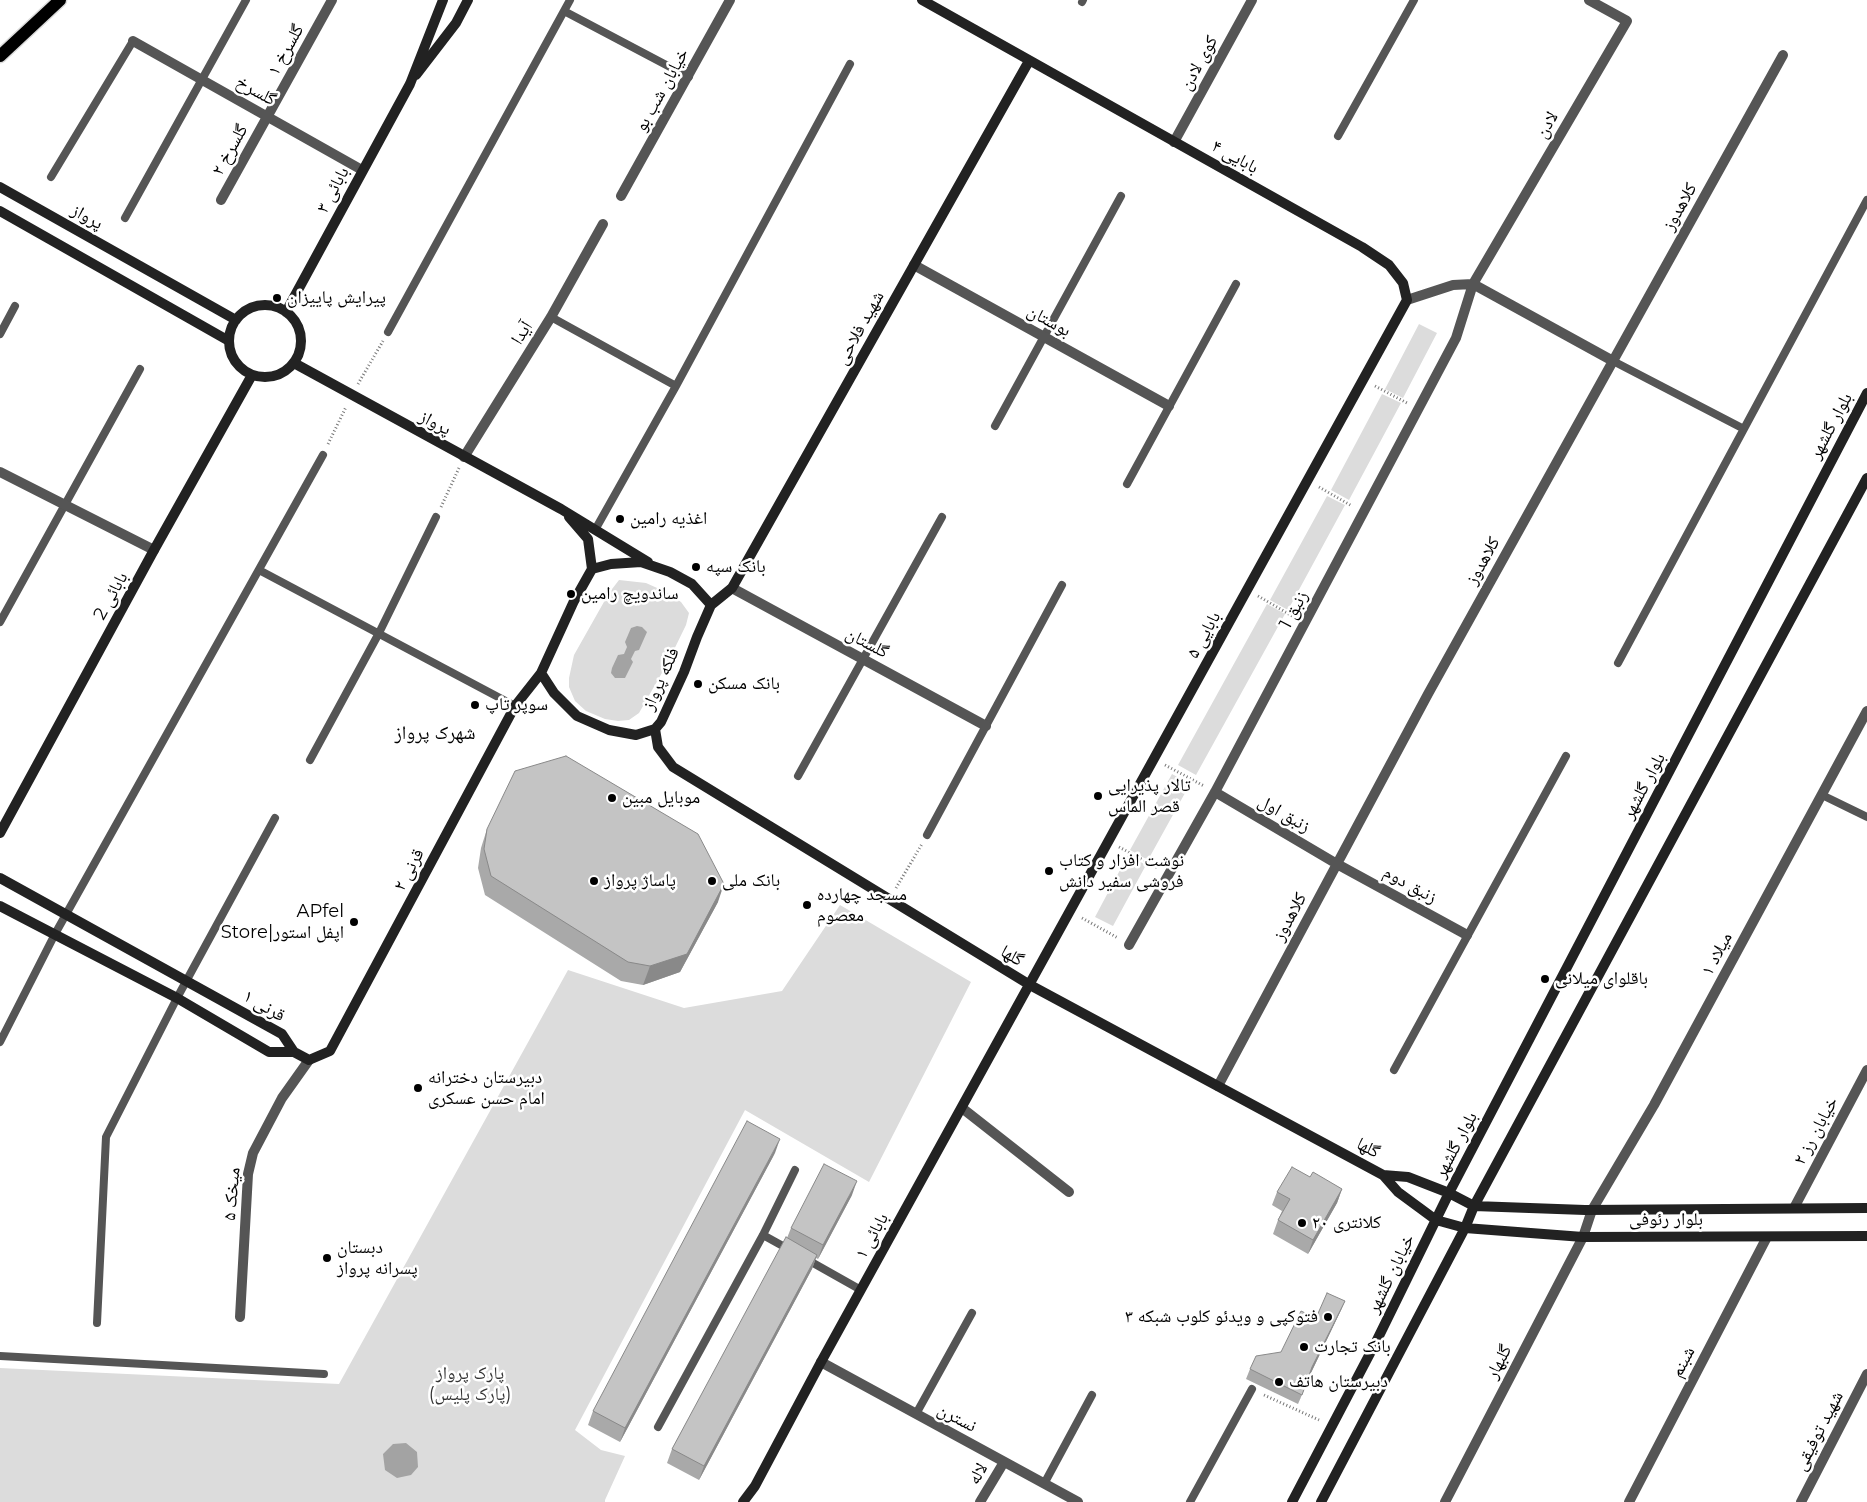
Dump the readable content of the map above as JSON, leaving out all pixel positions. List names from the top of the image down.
{
  "streets": {
    "main road": [
      "بابایی ۴",
      "بابائی ۳",
      "پرواز",
      "شهید فلاحی",
      "بلوار گلشهر",
      "بابائی 2",
      "۵ بابایی",
      "فلکه پرواز",
      "قرنی ۲",
      "گلها",
      "قرنی ۱",
      "بلوار رئوفی",
      "بابائی ۱",
      "خیابان گلشهر"
    ],
    "street": [
      "گلسرخ ۱",
      "کوی لادن",
      "خیابان شب بو",
      "گلسرخ",
      "لادن",
      "گلسرخ ۲",
      "کلاهدوز",
      "بوستان",
      "آیدا",
      "زنبق 1",
      "گلستان",
      "زنبق اول",
      "زنبق دوم",
      "میلاد ۱",
      "خیابان رز ۲",
      "میخک ۵",
      "گلبهار",
      "شبنم",
      "نسترن",
      "شهید توفیقی",
      "لاله"
    ]
  },
  "crossings": [
    ["گلسرخ ۱", "گلسرخ"],
    ["گلسرخ ۱", "گلسرخ ۲"],
    ["کوی لادن", "بابایی ۴"],
    ["گلسرخ", "گلسرخ ۲"],
    ["گلسرخ", "بابائی ۳"],
    ["لادن", "زنبق 1"],
    ["بابایی ۴", "شهید فلاحی"],
    ["بابایی ۴", "۵ بابایی"],
    ["بابائی ۳", "پرواز"],
    ["بابائی ۳", "بابائی 2"],
    ["کلاهدوز", "زنبق اول"],
    ["کلاهدوز", "زنبق دوم"],
    ["کلاهدوز", "گلها"],
    ["پرواز", "شهید فلاحی"],
    ["پرواز", "آیدا"],
    ["پرواز", "بابائی 2"],
    ["پرواز", "فلکه پرواز"],
    ["پرواز", "قرنی ۲"],
    ["پرواز", "گلها"],
    ["بوستان", "شهید فلاحی"],
    ["شهید فلاحی", "گلستان"],
    ["شهید فلاحی", "فلکه پرواز"],
    ["شهید فلاحی", "قرنی ۲"],
    ["شهید فلاحی", "گلها"],
    ["بلوار گلشهر", "خیابان گلشهر"],
    ["زنبق 1", "زنبق اول"],
    ["۵ بابایی", "گلها"],
    ["۵ بابایی", "بابائی ۱"],
    ["فلکه پرواز", "قرنی ۲"],
    ["فلکه پرواز", "گلها"],
    ["زنبق اول", "زنبق دوم"],
    ["قرنی ۲", "گلها"],
    ["قرنی ۲", "میخک ۵"],
    ["میلاد ۱", "بلوار رئوفی"],
    ["میلاد ۱", "گلبهار"],
    ["گلها", "بابائی ۱"],
    ["خیابان رز ۲", "بلوار رئوفی"],
    ["بلوار رئوفی", "خیابان گلشهر"],
    ["بلوار رئوفی", "گلبهار"],
    ["بلوار رئوفی", "شبنم"],
    ["بابائی ۱", "نسترن"],
    ["نسترن", "لاله"]
  ],
  "districts": ["شهرک پرواز"],
  "parks": ["پارک پرواز (پارک پلیس)"],
  "places": [
    "پیرایش پاییزان",
    "اغذیه رامین",
    "بانک سپه",
    "ساندویچ رامین",
    "بانک مسکن",
    "سوپر تاپ",
    "تالار پذیرایی قصر الماس",
    "موبایل مبین",
    "نوشت افزار و کتاب فروشی سفیر دانش",
    "پاساژ پرواز",
    "بانک ملی",
    "مسجد چهارده معصوم",
    "APfel Store|اپفل استور",
    "باقلوای میلانی",
    "دبیرستان دخترانه امام حسن عسکری",
    "کلانتری ۲۰",
    "دبستان پسرانه پرواز",
    "فتوکپی و ویدئو کلوب شبکه ۳",
    "بانک تجارت",
    "دبیرستان هاتف"
  ]
}
